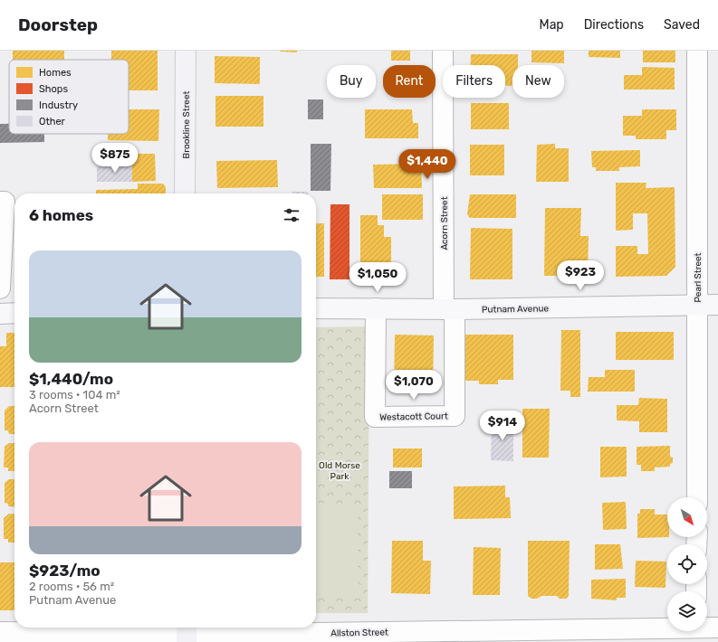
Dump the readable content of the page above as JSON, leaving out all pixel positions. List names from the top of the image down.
{
  "streets": {
    "main road": ["Brookline Street", "Putnam Avenue"],
    "street": [
      "Acorn Street",
      "Pearl Street",
      "Westacott Court",
      "Allston Street"
    ]
  },
  "crossings": [
    ["Acorn Street", "Putnam Avenue"],
    ["Acorn Street", "Westacott Court"],
    ["Pearl Street", "Putnam Avenue"],
    ["Putnam Avenue", "Westacott Court"]
  ],
  "parks": ["Old Morse Park"],
  "legend": [
    "Homes",
    "Shops",
    "Industry",
    "Other"
  ],
  "north": "bottom right",
  "page": {
    "header": "Doorstep",
    "nav": ["Map", "Directions", "Saved"],
    "chip": [
      "Buy",
      "Rent",
      "Filters",
      "New"
    ],
    "price": [
      "$875",
      "$1,440",
      "$923",
      "$1,050",
      "$1,070",
      "$914"
    ],
    "heading": "6 homes",
    "list": [
      {
        "name": "$1,440/mo",
        "note": "3 rooms · 104 m² · Acorn Street"
      },
      {
        "name": "$923/mo",
        "note": "2 rooms · 56 m² · Putnam Avenue"
      }
    ]
  }
}
